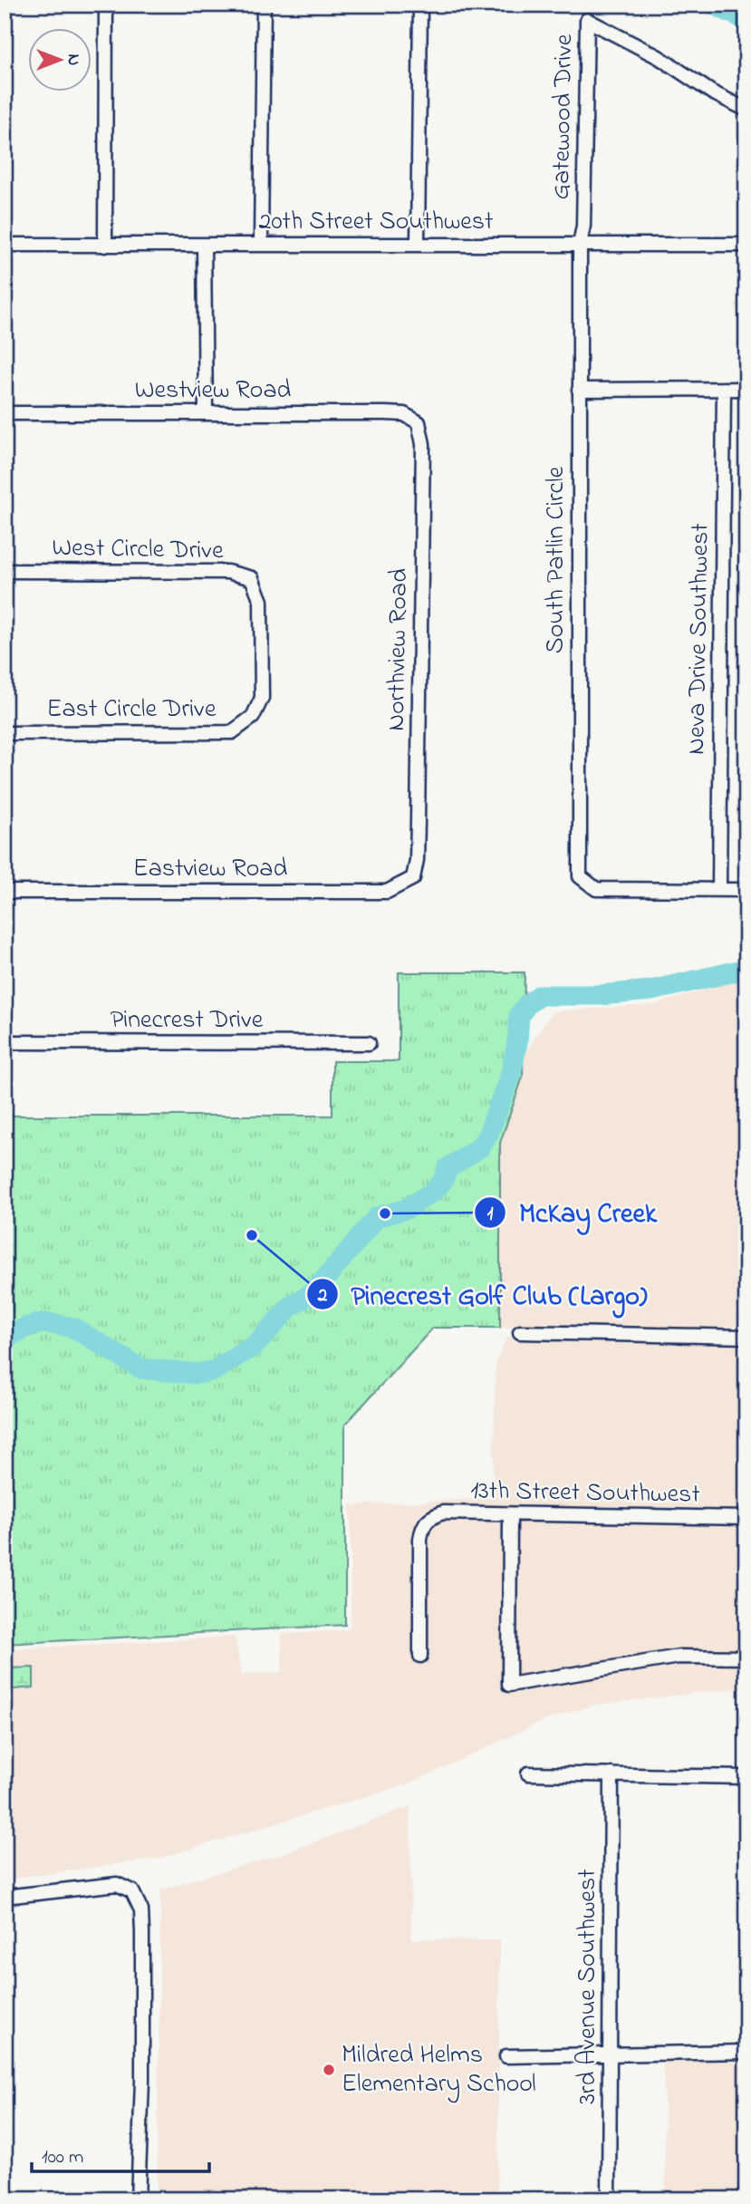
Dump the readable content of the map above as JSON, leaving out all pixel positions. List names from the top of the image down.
{
  "streets": {
    "street": [
      "Gatewood Drive",
      "20th Street Southwest",
      "Westview Road",
      "West Circle Drive",
      "South Patlin Circle",
      "Neva Drive Southwest",
      "Northview Road",
      "East Circle Drive",
      "Eastview Road",
      "Pinecrest Drive",
      "13th Street Southwest",
      "3rd Avenue Southwest"
    ]
  },
  "crossings": [
    ["Gatewood Drive", "20th Street Southwest"],
    ["Gatewood Drive", "South Patlin Circle"],
    ["20th Street Southwest", "South Patlin Circle"],
    ["Westview Road", "Northview Road"],
    ["West Circle Drive", "East Circle Drive"],
    ["South Patlin Circle", "Neva Drive Southwest"],
    ["Northview Road", "Eastview Road"]
  ],
  "places": ["McKay Creek", "Pinecrest Golf Club (Largo)", "Mildred Helms Elementary School"],
  "scale_bar": "100 m",
  "north": "right"
}
